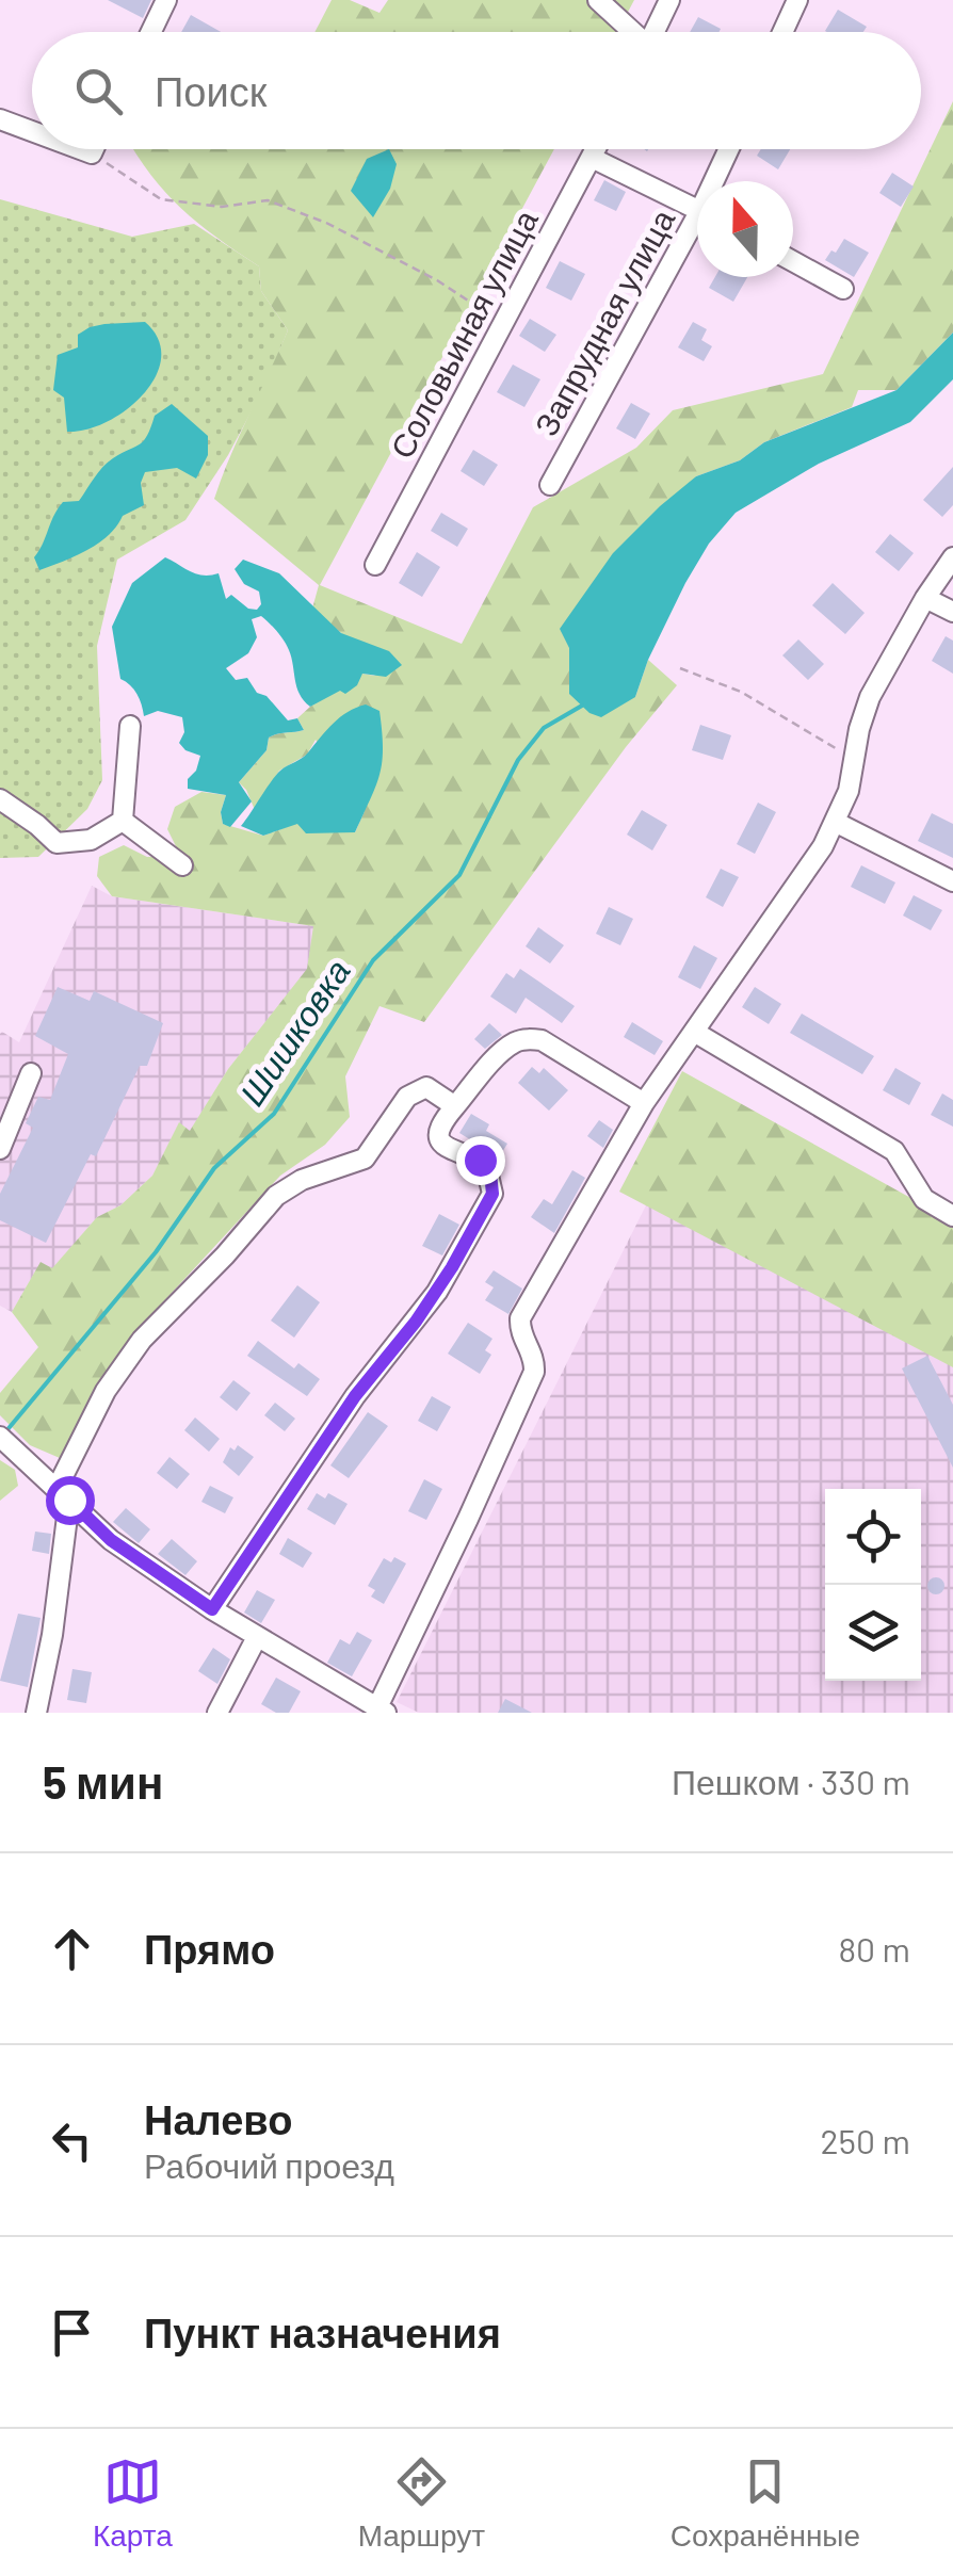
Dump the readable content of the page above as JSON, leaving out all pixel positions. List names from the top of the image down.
{
  "streets": {
    "street": ["Запрудная улица", "Соловьиная улица"]
  },
  "water": ["Шишковка"],
  "north": "top",
  "page": {
    "search": "Поиск",
    "heading": ["5 мин", "Пешком · 330 m"],
    "list": [
      ["Прямо", "80 m"],
      ["Налево", "Рабочий проезд", "250 m"],
      "Пункт назначения"
    ],
    "nav": ["Карта", "Маршрут", "Сохранённые"]
  }
}
